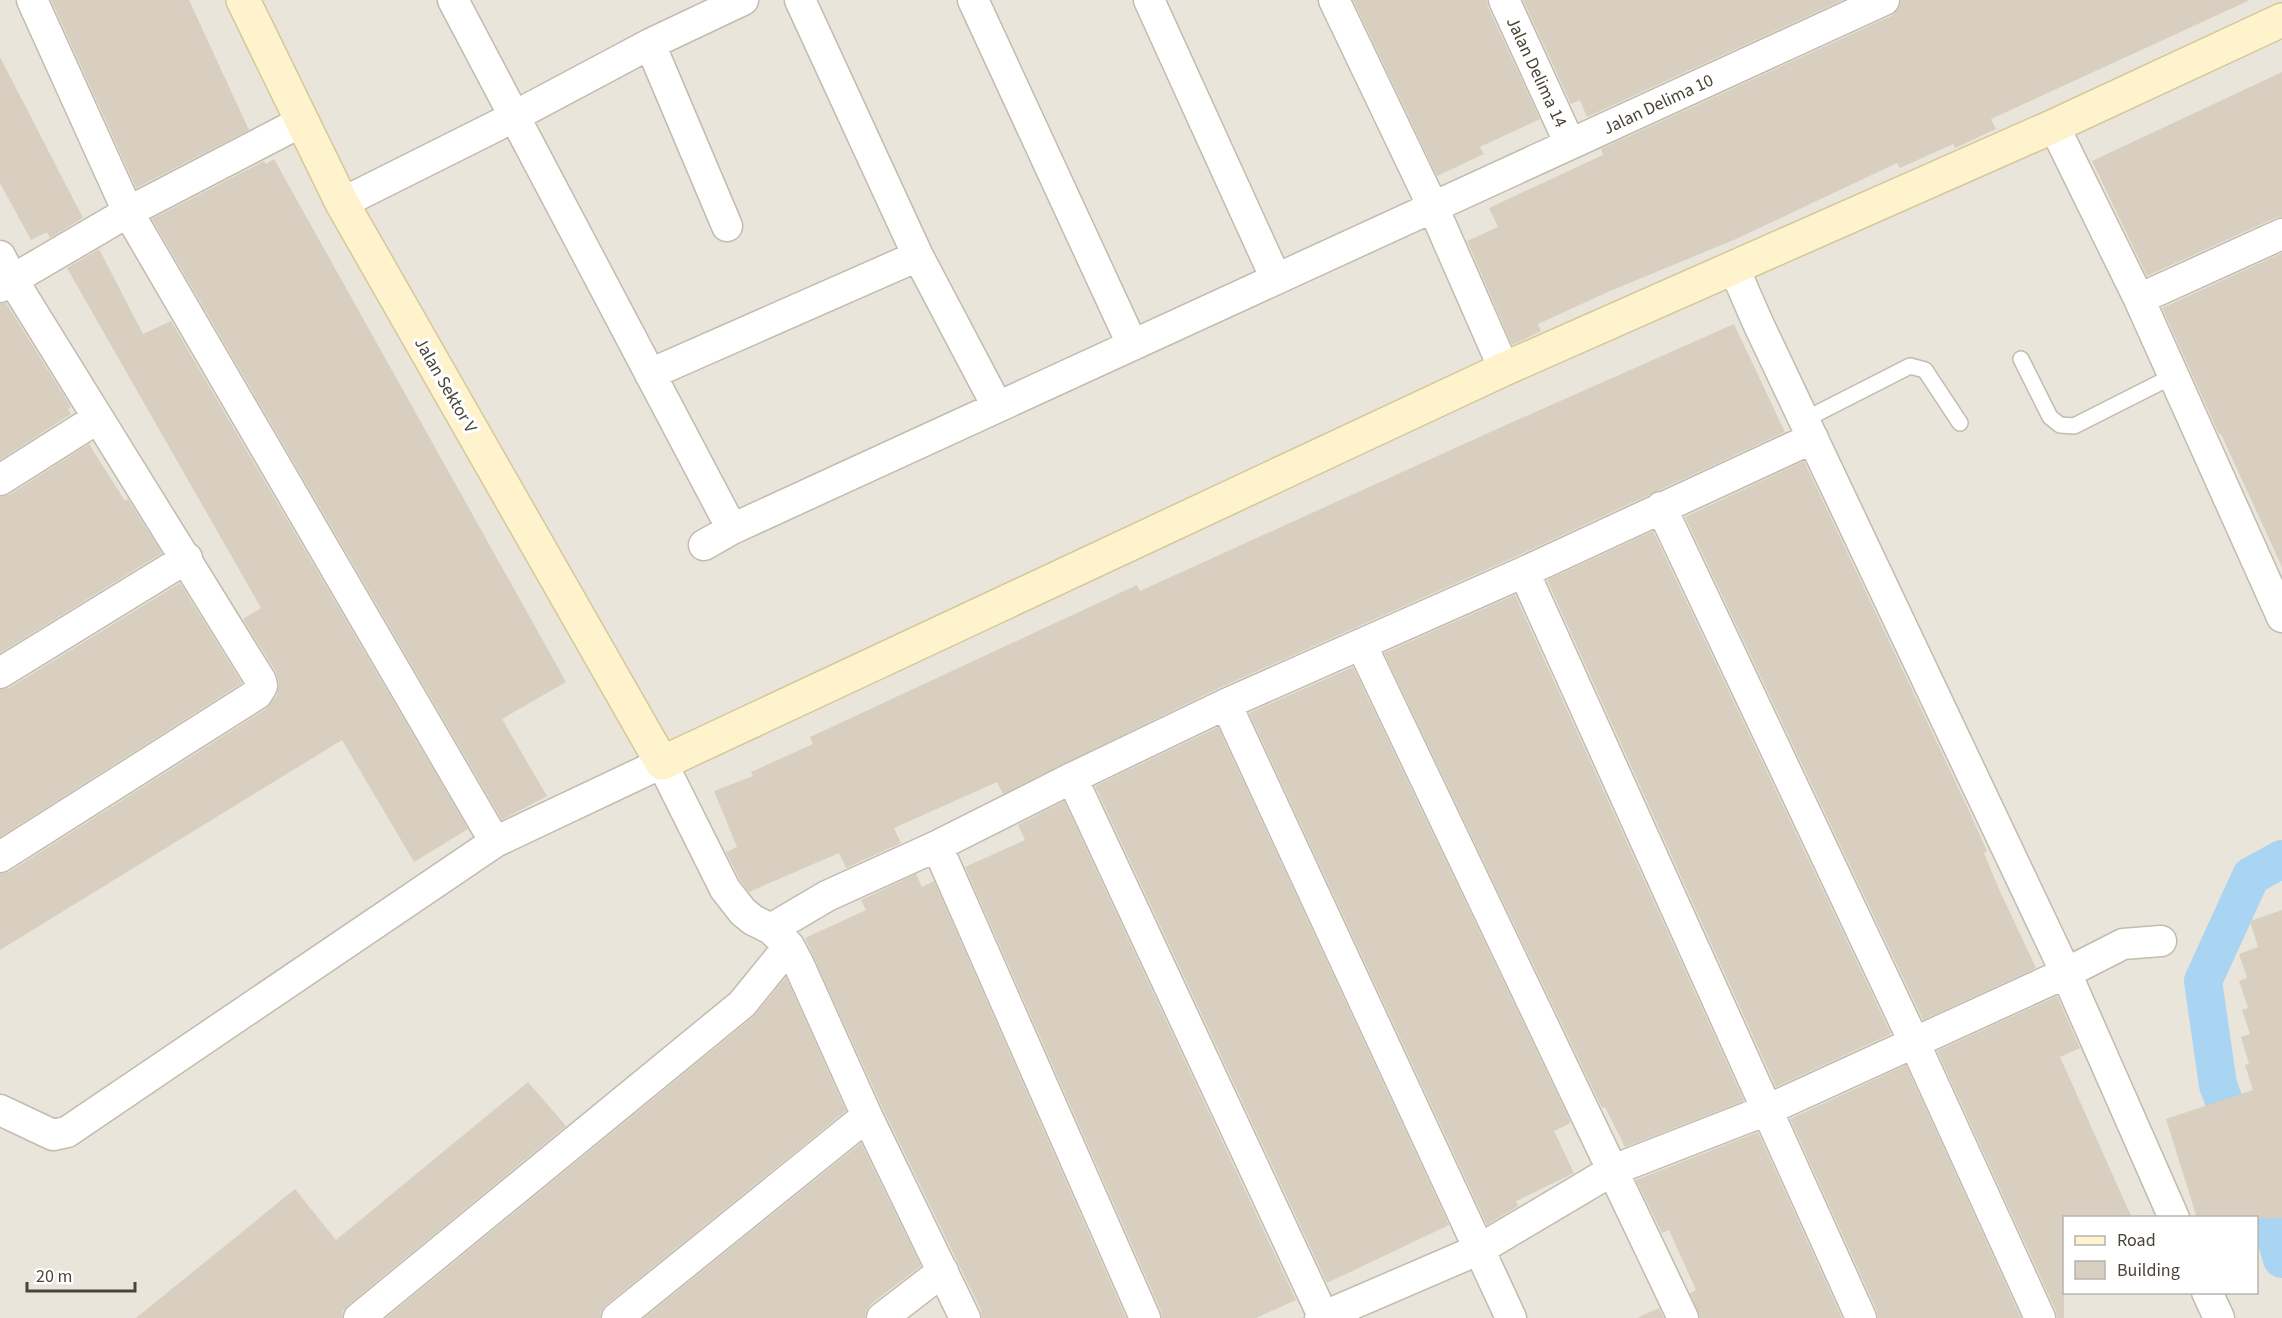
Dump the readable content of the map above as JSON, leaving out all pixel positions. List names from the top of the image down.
{
  "streets": {
    "street": ["Jalan Delima 14", "Jalan Delima 10", "Jalan Sektor V"]
  },
  "crossings": [
    ["Jalan Delima 14", "Jalan Delima 10"]
  ],
  "legend": ["Road", "Building"],
  "scale_bar": "20 m"
}
